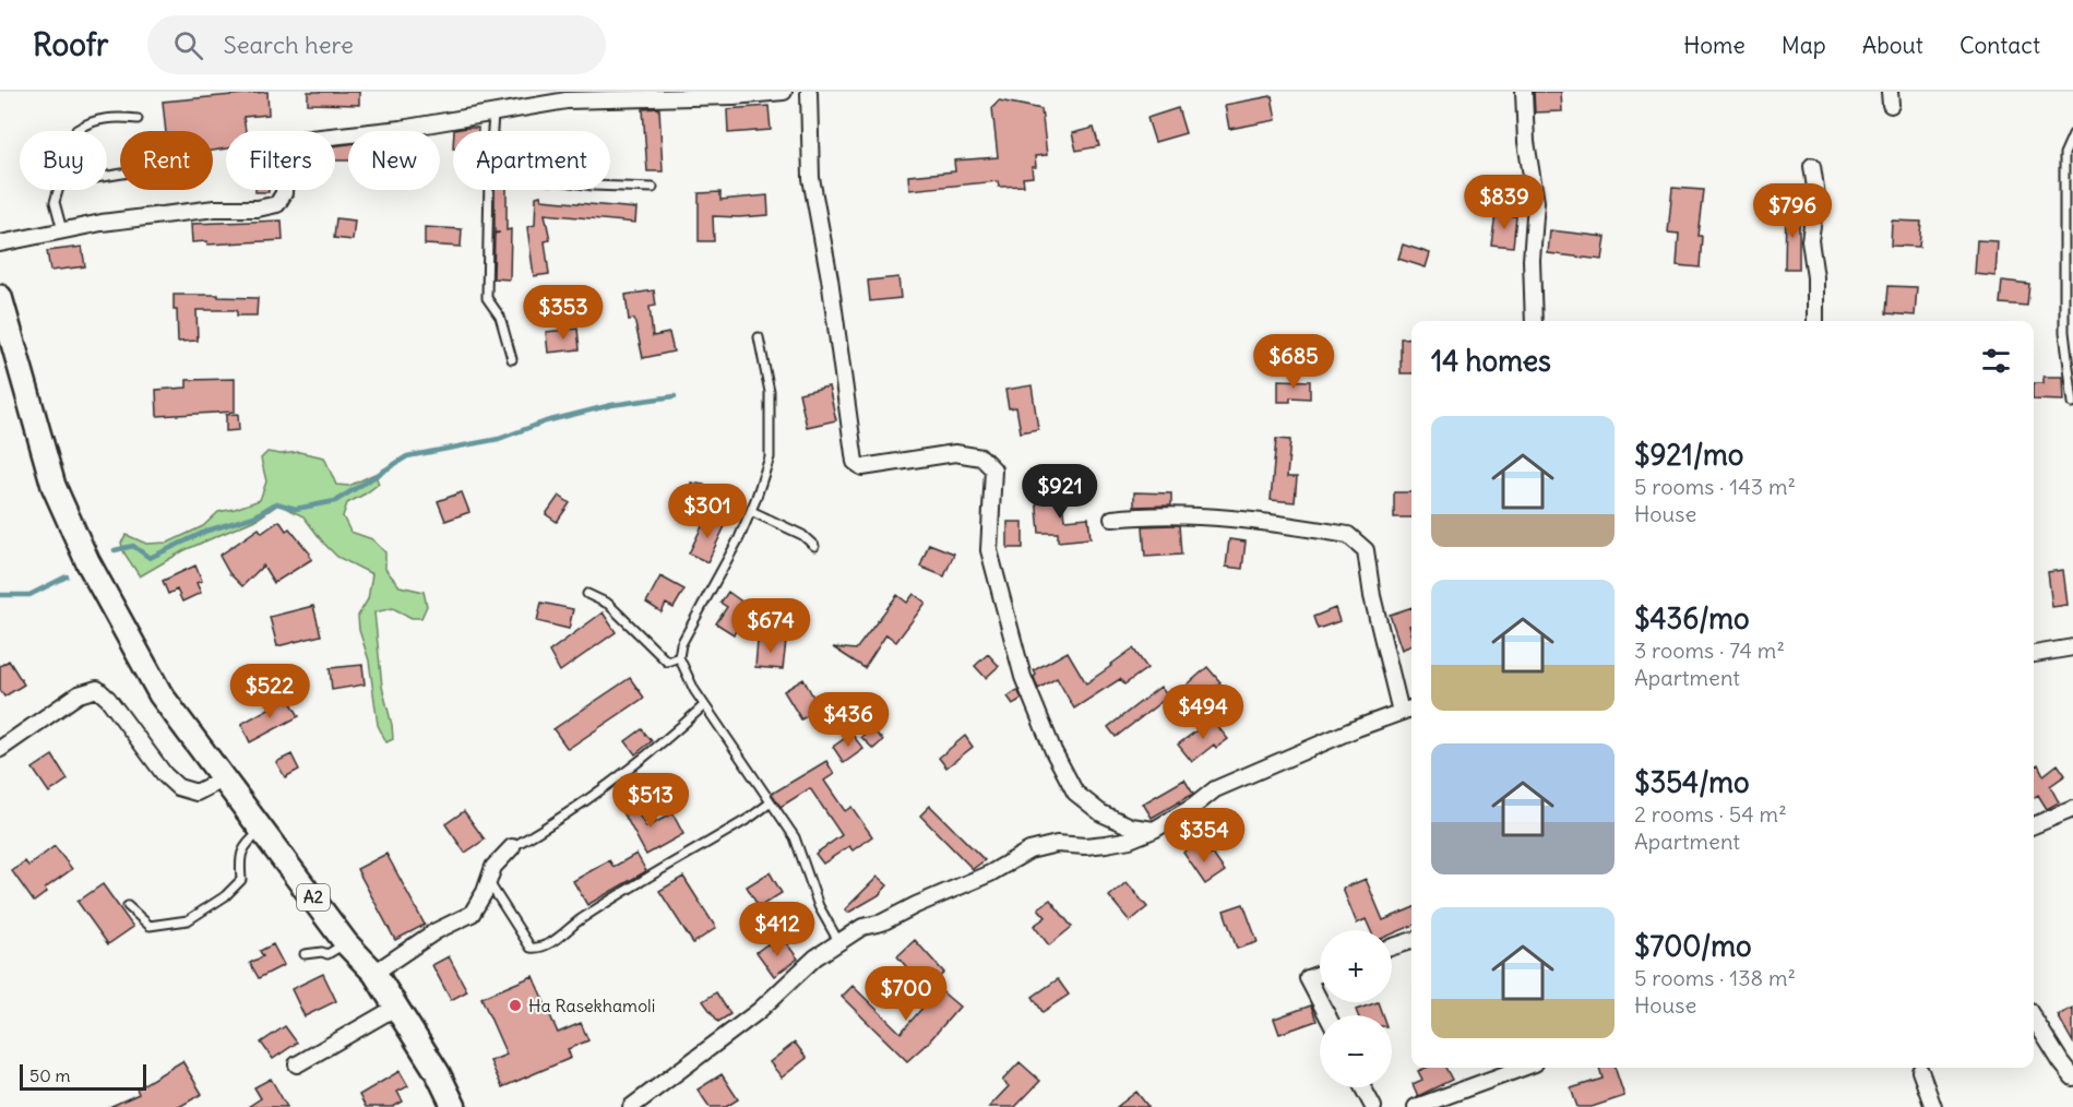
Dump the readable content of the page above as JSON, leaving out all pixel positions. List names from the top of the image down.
{
  "streets": {
    "main road": ["A2"]
  },
  "places": ["Ha Rasekhamoli"],
  "scale_bar": "50 m",
  "page": {
    "header": "Roofr",
    "search": "Search here",
    "nav": [
      "Home",
      "Map",
      "About",
      "Contact"
    ],
    "chip": [
      "Buy",
      "Rent",
      "Filters",
      "New",
      "Apartment"
    ],
    "price": [
      "$839",
      "$796",
      "$353",
      "$685",
      "$921",
      "$301",
      "$674",
      "$522",
      "$494",
      "$436",
      "$513",
      "$354",
      "$412",
      "$700"
    ],
    "heading": "14 homes",
    "list": [
      {
        "name": "$921/mo",
        "note": "5 rooms · 143 m² · House"
      },
      {
        "name": "$436/mo",
        "note": "3 rooms · 74 m² · Apartment"
      },
      {
        "name": "$354/mo",
        "note": "2 rooms · 54 m² · Apartment"
      },
      {
        "name": "$700/mo",
        "note": "5 rooms · 138 m² · House"
      }
    ],
    "map_buttons": ["+", "−"],
    "scale": "50 m"
  }
}
